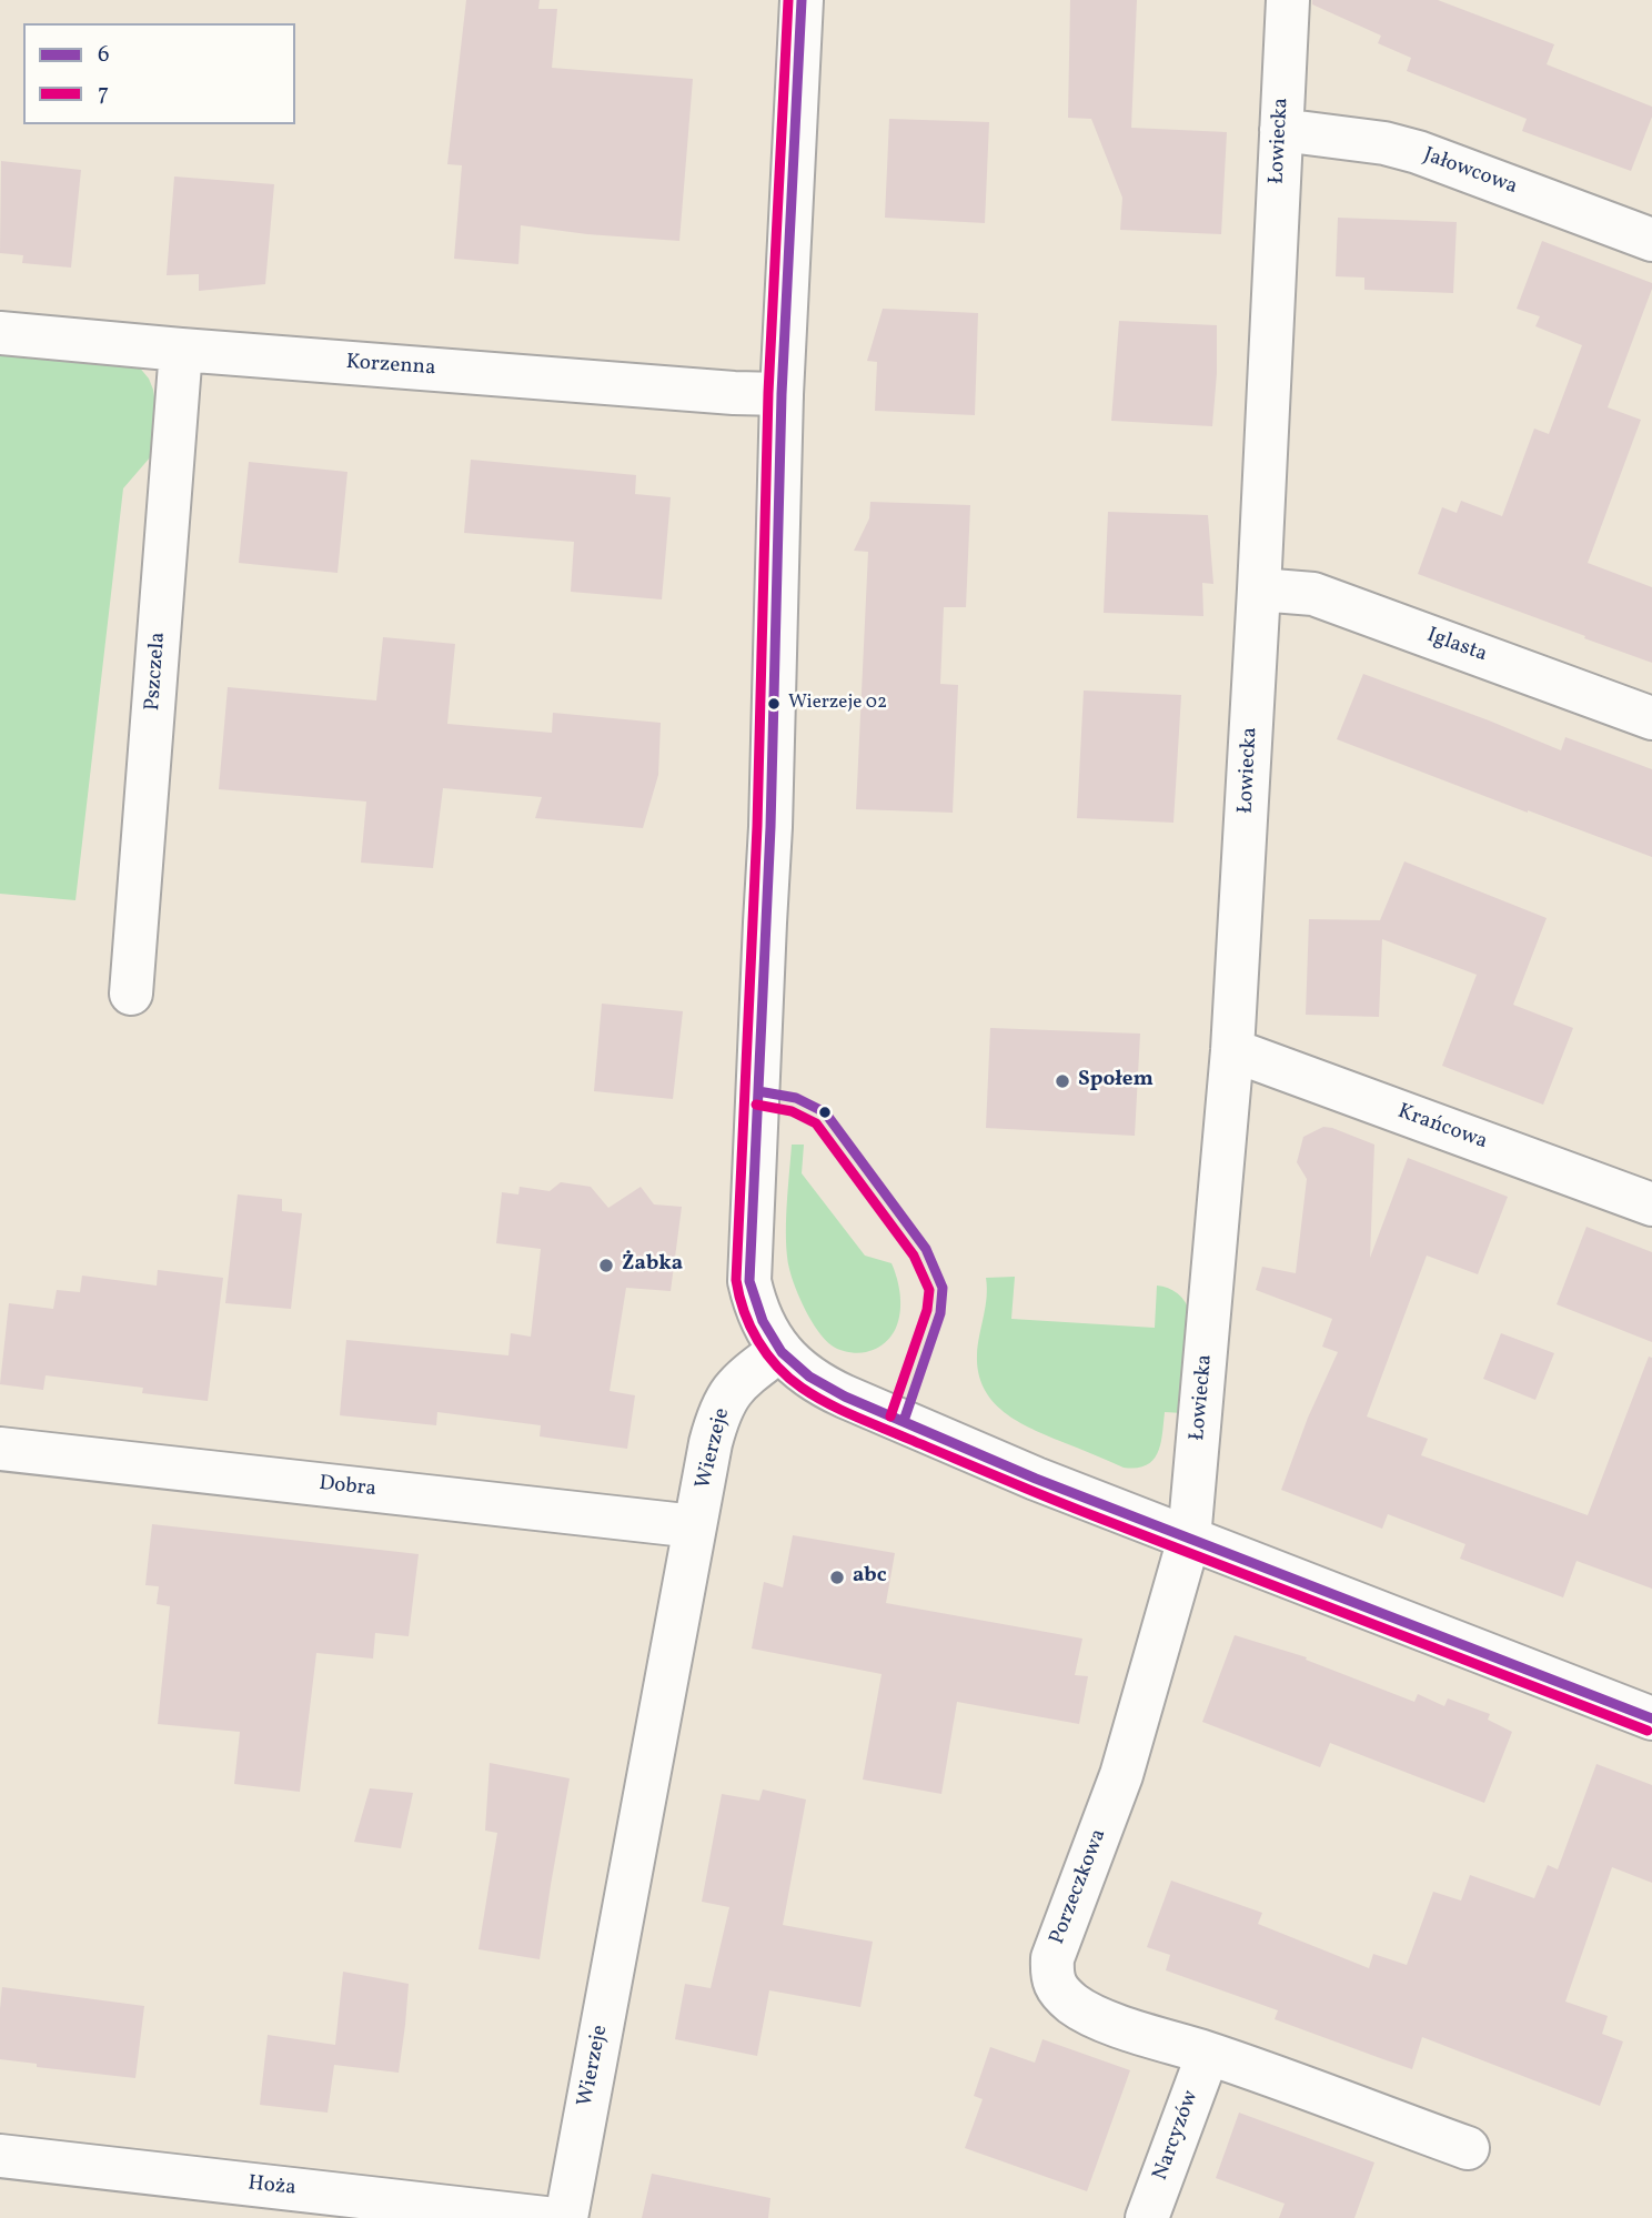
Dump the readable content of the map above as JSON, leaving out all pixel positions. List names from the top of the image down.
{
  "streets": {
    "street": [
      "Łowiecka",
      "Jałowcowa",
      "Korzenna",
      "Iglasta",
      "Pszczela",
      "Krańcowa",
      "Wierzeje",
      "Dobra",
      "Porzeczkowa",
      "Narcyzów",
      "Hoża"
    ]
  },
  "crossings": [
    ["Łowiecka", "Jałowcowa"],
    ["Łowiecka", "Iglasta"],
    ["Łowiecka", "Krańcowa"],
    ["Łowiecka", "Porzeczkowa"],
    ["Korzenna", "Pszczela"],
    ["Wierzeje", "Dobra"],
    ["Porzeczkowa", "Narcyzów"]
  ],
  "places": [
    "Wierzeje 02",
    "Społem",
    "Żabka",
    "abc"
  ],
  "lines": ["transit line 6", "transit line 7"],
  "legend": ["6", "7"]
}
